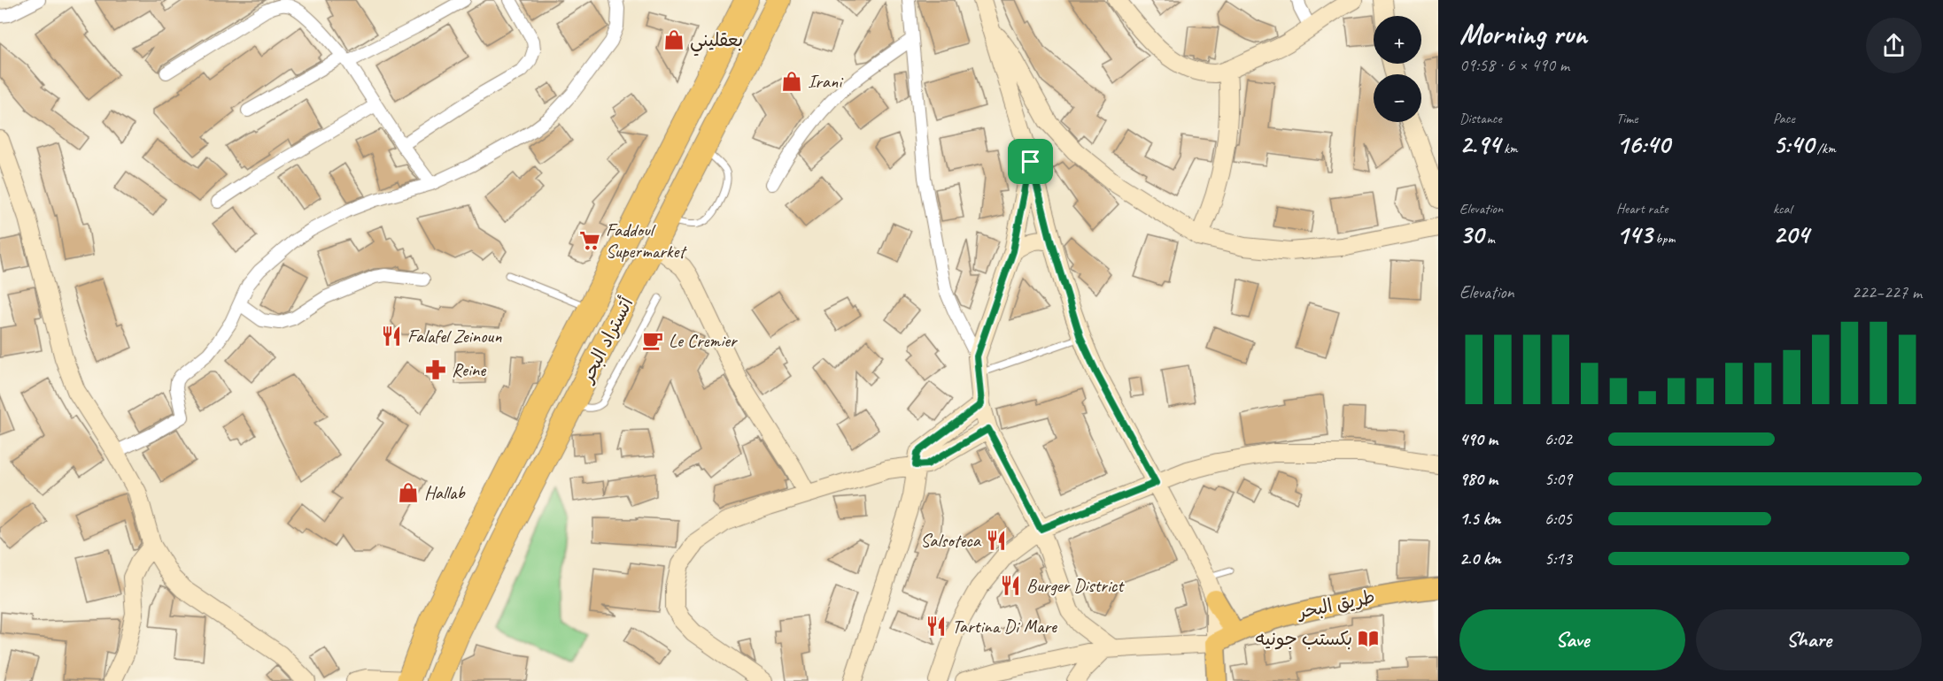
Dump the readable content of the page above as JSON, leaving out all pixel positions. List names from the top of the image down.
{
  "streets": {
    "highway": ["أتستراد البحر"],
    "main road": ["طريق البحر"]
  },
  "places": {
    "shop": ["بعقليني", "Irani", "Hallab"],
    "supermarket": ["Faddoul Supermarket"],
    "restaurant": [
      "Falafel Zeinoun",
      "Salsoteca",
      "Burger District",
      "Tartina Di Mare"
    ],
    "cafe": ["Le Cremier"],
    "pharmacy": ["Reine"],
    "library": ["بكستب جونيه"]
  },
  "page": {
    "heading": ["Morning run", "09:58 · 6 × 490 m"],
    "map_buttons": ["+", "−"],
    "stats": [
      ["Distance", "2.94 km"],
      ["Time", "16:40"],
      ["Pace", "5:40 /km"],
      ["Elevation", "30 m"],
      ["Heart rate", "143 bpm"],
      ["kcal", "204"]
    ],
    "chart": ["Elevation", "222–227 m"],
    "list": [
      {
        "name": "490 m",
        "note": "6:02"
      },
      {
        "name": "980 m",
        "note": "5:09"
      },
      {
        "name": "1.5 km",
        "note": "6:05"
      },
      {
        "name": "2.0 km",
        "note": "5:13"
      }
    ],
    "buttons": ["Save", "Share"]
  }
}
